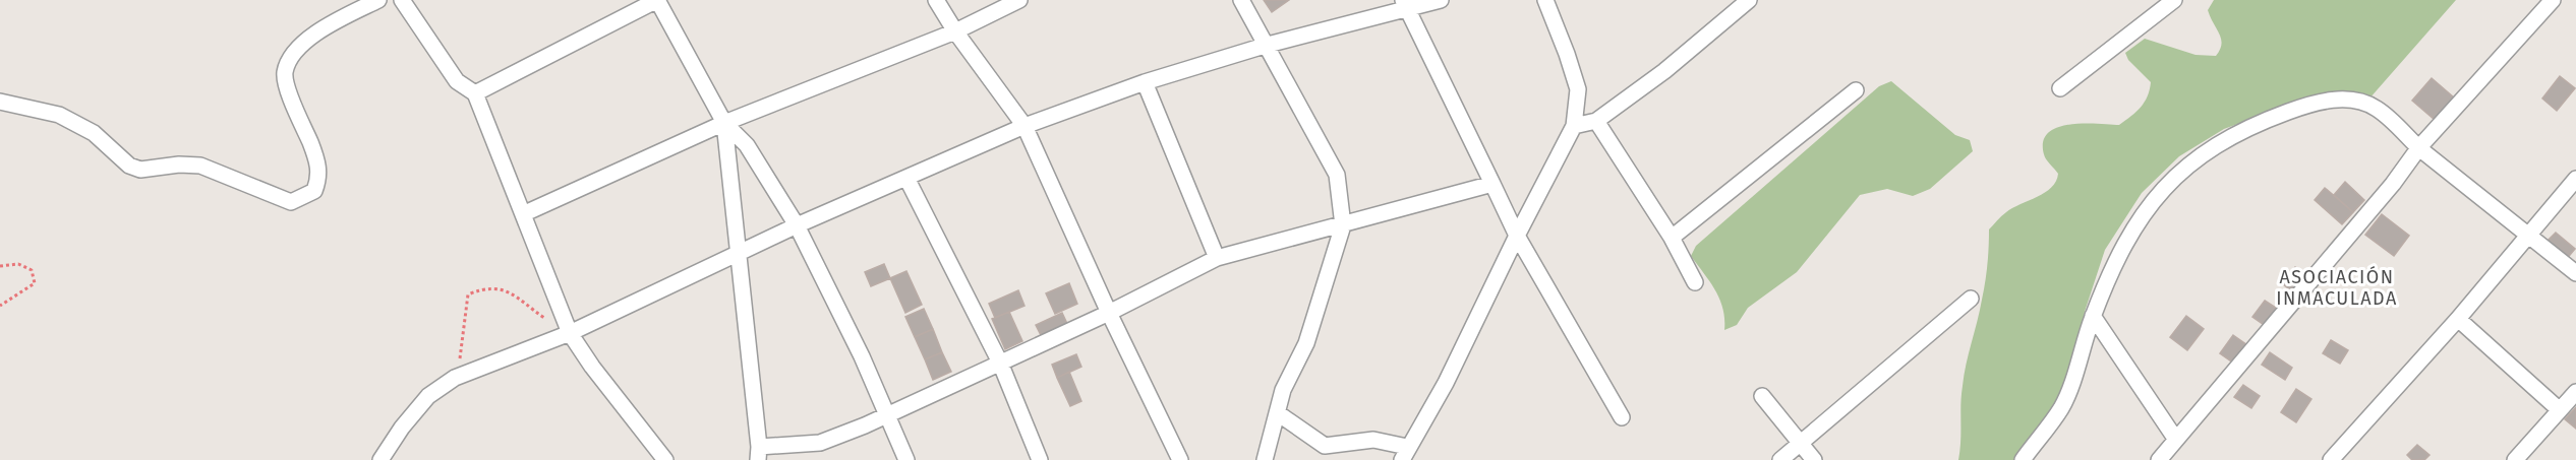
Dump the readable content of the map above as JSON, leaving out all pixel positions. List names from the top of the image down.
{
  "districts": ["ASOCIACIÓN INMACULADA"]
}
